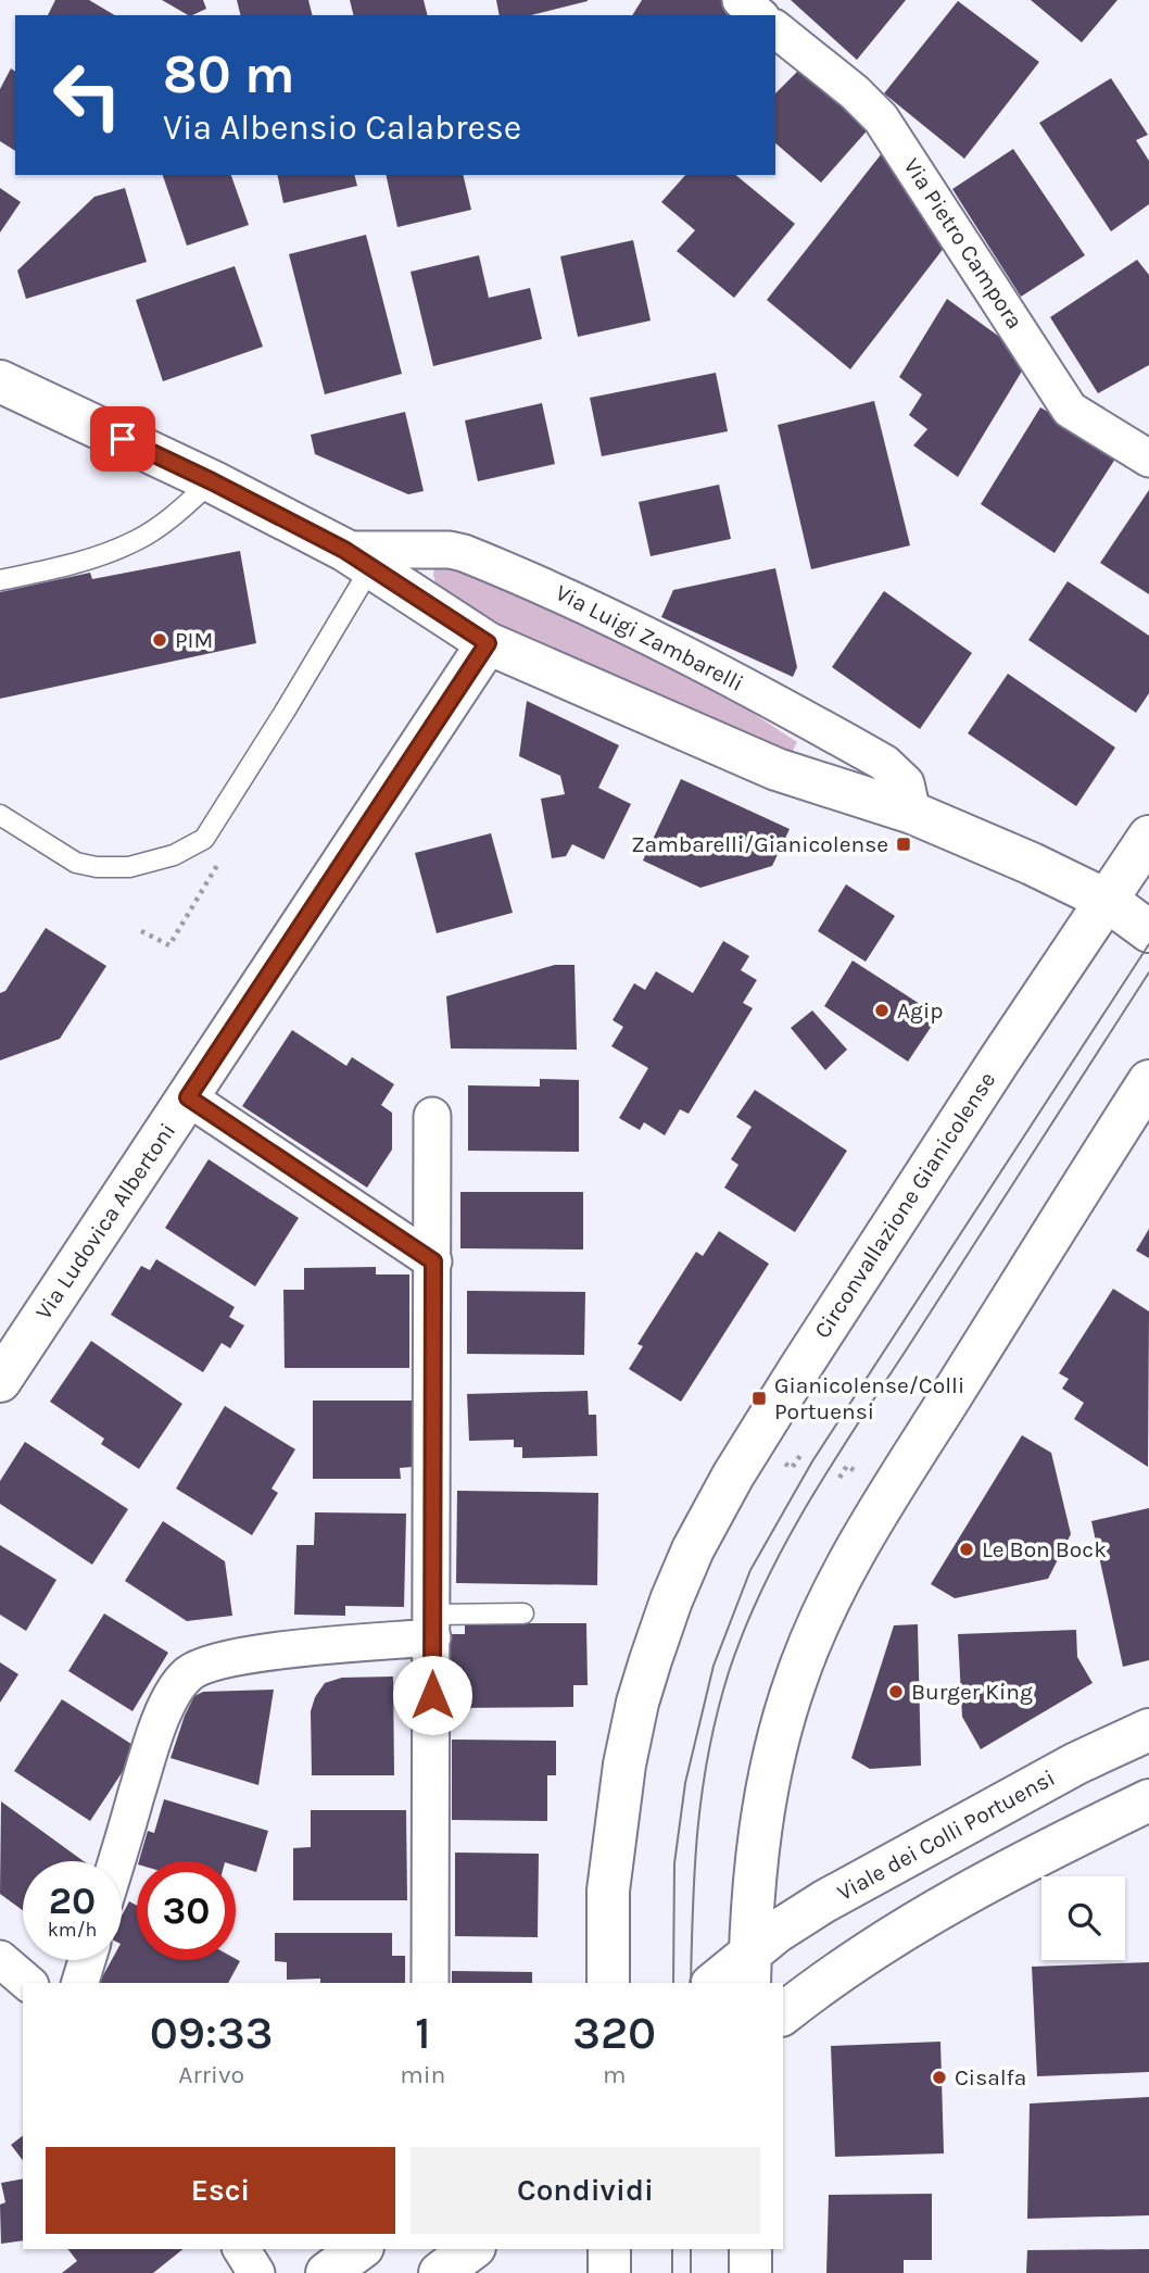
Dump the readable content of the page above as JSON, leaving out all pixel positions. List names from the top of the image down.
{
  "streets": {
    "main road": [
      "Via Luigi Zambarelli",
      "Circonvallazione Gianicolense",
      "Via Ludovica Albertoni",
      "Viale dei Colli Portuensi"
    ],
    "street": ["Via Pietro Campora"]
  },
  "crossings": [
    ["Via Luigi Zambarelli", "Circonvallazione Gianicolense"],
    ["Via Luigi Zambarelli", "Via Ludovica Albertoni"]
  ],
  "places": {
    "other": [
      "PIM",
      "Agip",
      "Le Bon Bock",
      "Burger King",
      "Cisalfa"
    ],
    "transit": ["Zambarelli/Gianicolense", "Gianicolense/Colli Portuensi"]
  },
  "page": {
    "turn": ["80 m", "Via Albensio Calabrese"],
    "speed": "20 km/h",
    "limit": "30",
    "eta": [
      "09:33",
      "Arrivo",
      "1",
      "min",
      "320",
      "m"
    ],
    "buttons": ["Esci", "Condividi"]
  }
}
